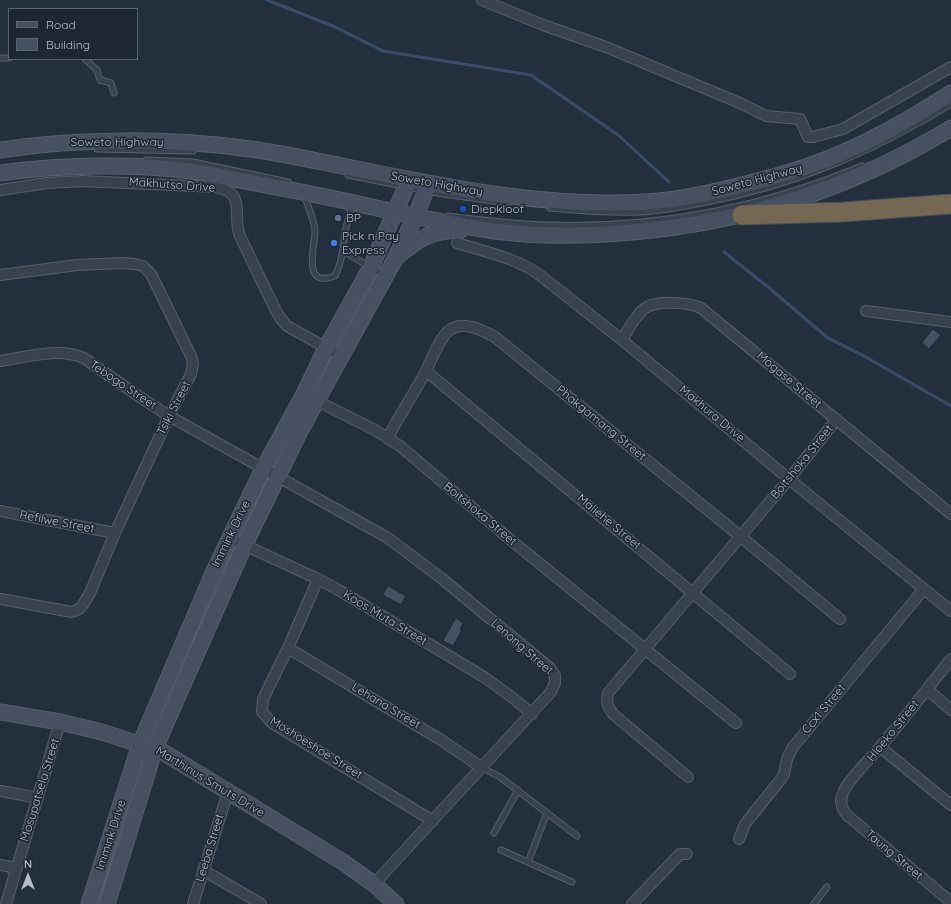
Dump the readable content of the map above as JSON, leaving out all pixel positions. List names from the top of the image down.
{
  "streets": {
    "main road": ["Soweto Highway", "Immink Drive", "Marthinus Smuts Drive"],
    "street": [
      "Makhutso Drive",
      "Mogase Street",
      "Tebogo Street",
      "Tsiki Street",
      "Makhura Drive",
      "Phakgamang Street",
      "Boitshoka Street",
      "Refilwe Street",
      "Maliehe Street",
      "Koos Muta Street",
      "Lenong Street",
      "Lehana Street",
      "Ccx1 Street",
      "Hloeko Street",
      "Moshoeshoe Street",
      "Mosupatsela Street",
      "Leeba Street",
      "Taung Street"
    ]
  },
  "crossings": [
    ["Soweto Highway", "Immink Drive"],
    ["Makhutso Drive", "Immink Drive"],
    ["Mogase Street", "Makhura Drive"],
    ["Mogase Street", "Boitshoka Street"],
    ["Tebogo Street", "Tsiki Street"],
    ["Tebogo Street", "Immink Drive"],
    ["Tebogo Street", "Lenong Street"],
    ["Tsiki Street", "Refilwe Street"],
    ["Makhura Drive", "Boitshoka Street"],
    ["Makhura Drive", "Ccx1 Street"],
    ["Phakgamang Street", "Boitshoka Street"],
    ["Phakgamang Street", "Maliehe Street"],
    ["Boitshoka Street", "Maliehe Street"],
    ["Boitshoka Street", "Immink Drive"],
    ["Immink Drive", "Koos Muta Street"],
    ["Immink Drive", "Lenong Street"],
    ["Immink Drive", "Marthinus Smuts Drive"],
    ["Koos Muta Street", "Lenong Street"],
    ["Koos Muta Street", "Moshoeshoe Street"],
    ["Lenong Street", "Lehana Street"],
    ["Lenong Street", "Moshoeshoe Street"],
    ["Lenong Street", "Marthinus Smuts Drive"],
    ["Lehana Street", "Moshoeshoe Street"],
    ["Hloeko Street", "Taung Street"],
    ["Marthinus Smuts Drive", "Mosupatsela Street"],
    ["Marthinus Smuts Drive", "Leeba Street"]
  ],
  "places": ["Diepkloof", "BP", "Pick n Pay Express"],
  "legend": ["Road", "Building"],
  "north": "top"
}
